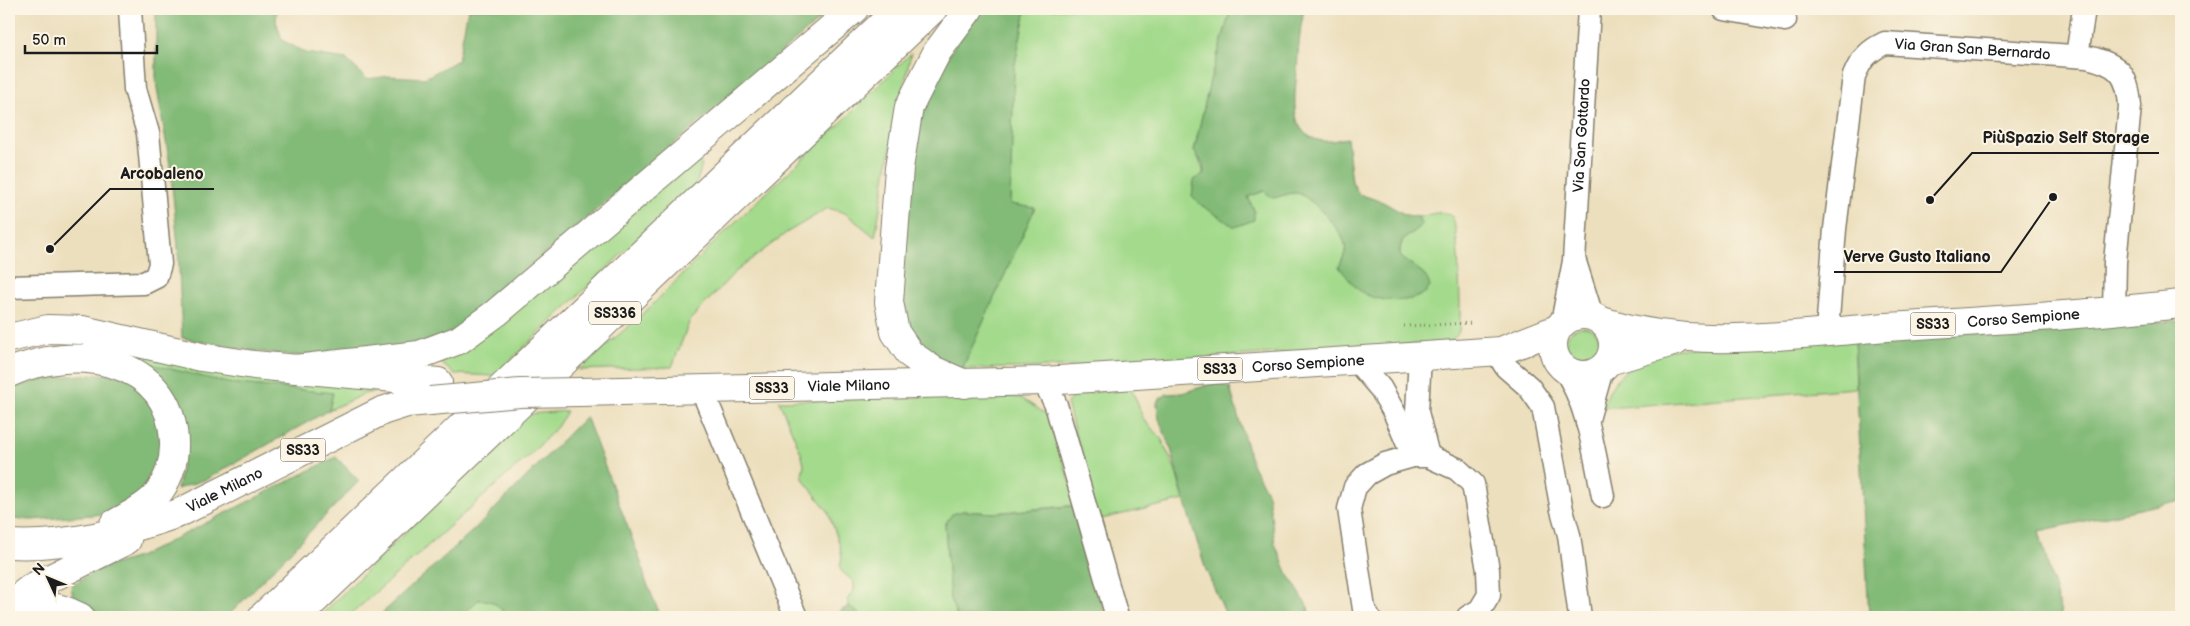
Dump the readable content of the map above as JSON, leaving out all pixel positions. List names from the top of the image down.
{
  "streets": {
    "main road": [
      "SS336",
      "Corso Sempione",
      "SS33",
      "Viale Milano"
    ],
    "street": ["Via Gran San Bernardo", "Via San Gottardo"]
  },
  "crossings": [
    ["Via Gran San Bernardo", "Corso Sempione"],
    ["Via San Gottardo", "Corso Sempione"],
    ["Via San Gottardo", "SS33"],
    ["Corso Sempione", "SS33"],
    ["Corso Sempione", "Viale Milano"]
  ],
  "places": ["Verve Gusto Italiano", "PiùSpazio Self Storage", "Arcobaleno"],
  "scale_bar": "50 m",
  "north": "top left"
}
